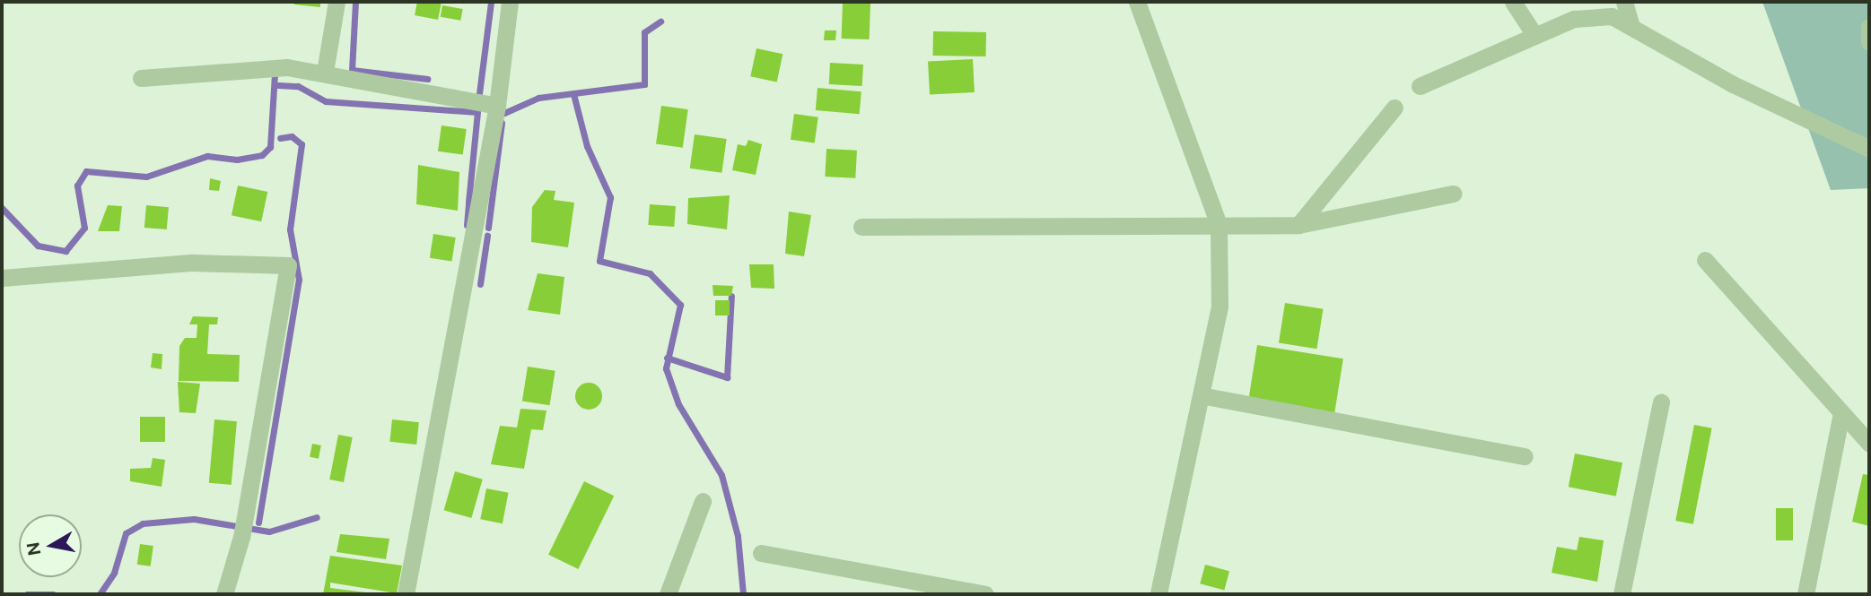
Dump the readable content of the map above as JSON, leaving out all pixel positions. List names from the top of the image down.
{
  "north": "left"
}
